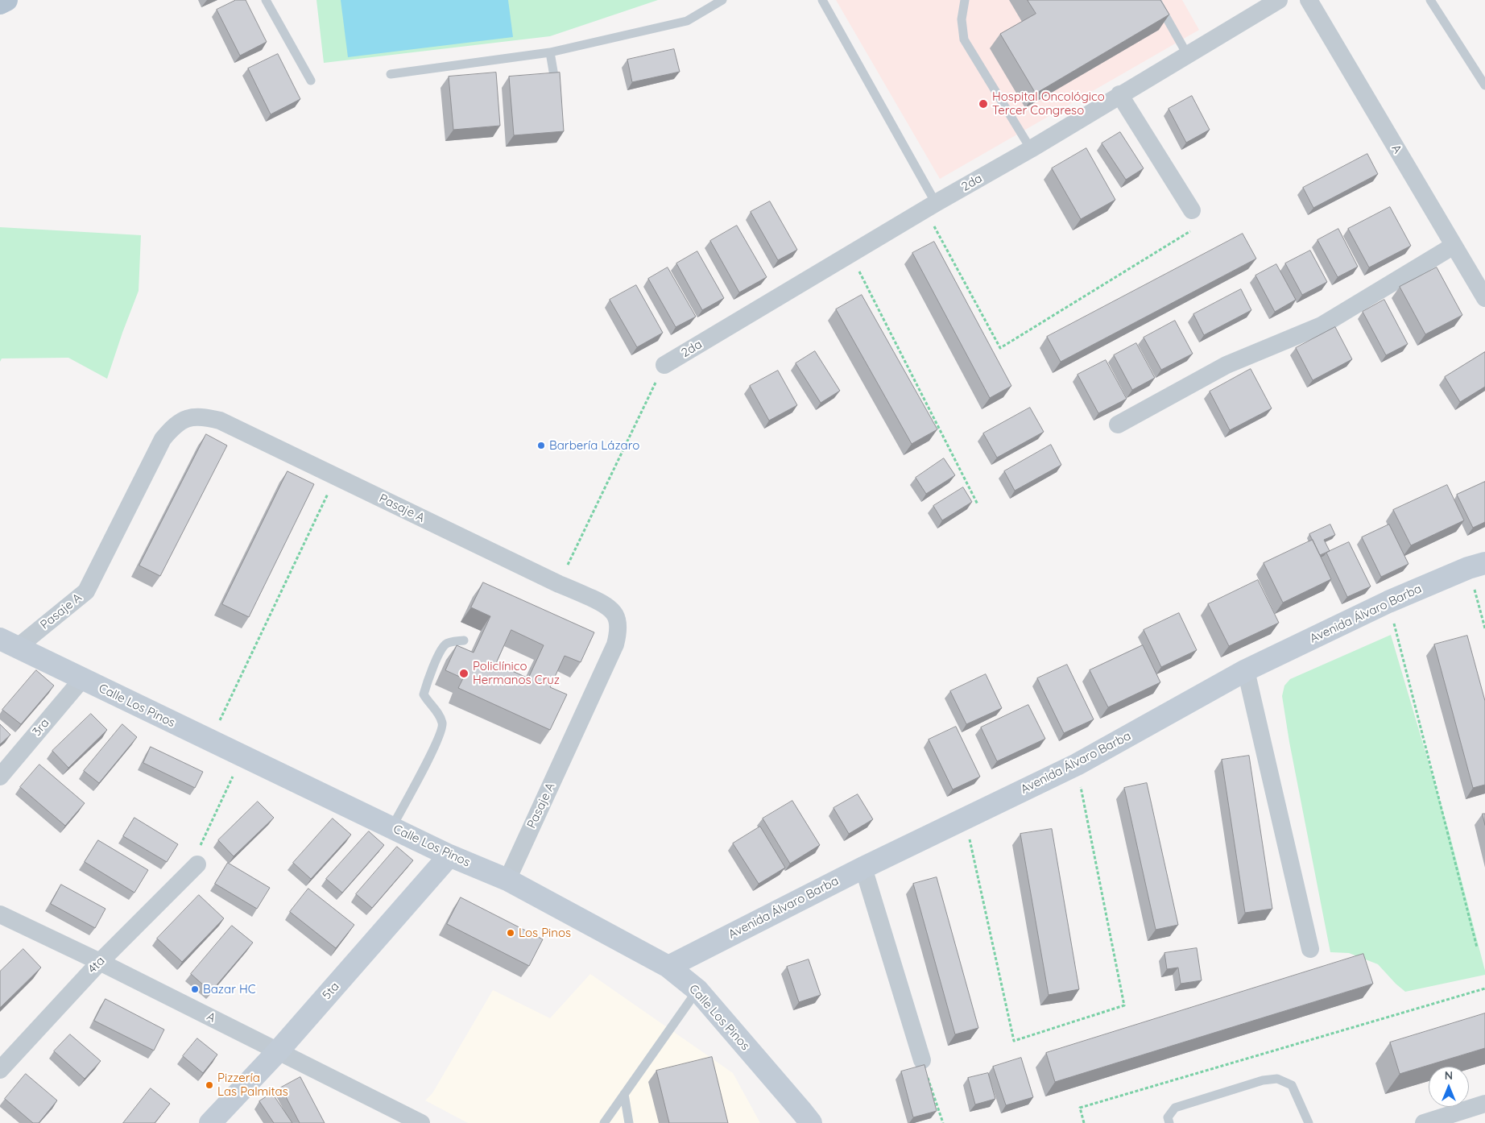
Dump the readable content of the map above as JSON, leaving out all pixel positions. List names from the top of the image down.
{
  "streets": {
    "street": [
      "A",
      "2da",
      "Pasaje A",
      "Avenida Álvaro Barba",
      "Calle Los Pinos",
      "3ra",
      "4ta",
      "5ta"
    ]
  },
  "crossings": [
    ["A", "4ta"],
    ["A", "5ta"],
    ["Pasaje A", "Calle Los Pinos"],
    ["Avenida Álvaro Barba", "Calle Los Pinos"],
    ["Calle Los Pinos", "3ra"],
    ["Calle Los Pinos", "5ta"]
  ],
  "places": [
    "Hospital Oncológico Tercer Congreso",
    "Barbería Lázaro",
    "Policlínico Hermanos Cruz",
    "Los Pinos",
    "Bazar HC",
    "Pizzería Las Palmitas"
  ],
  "north": "top"
}
